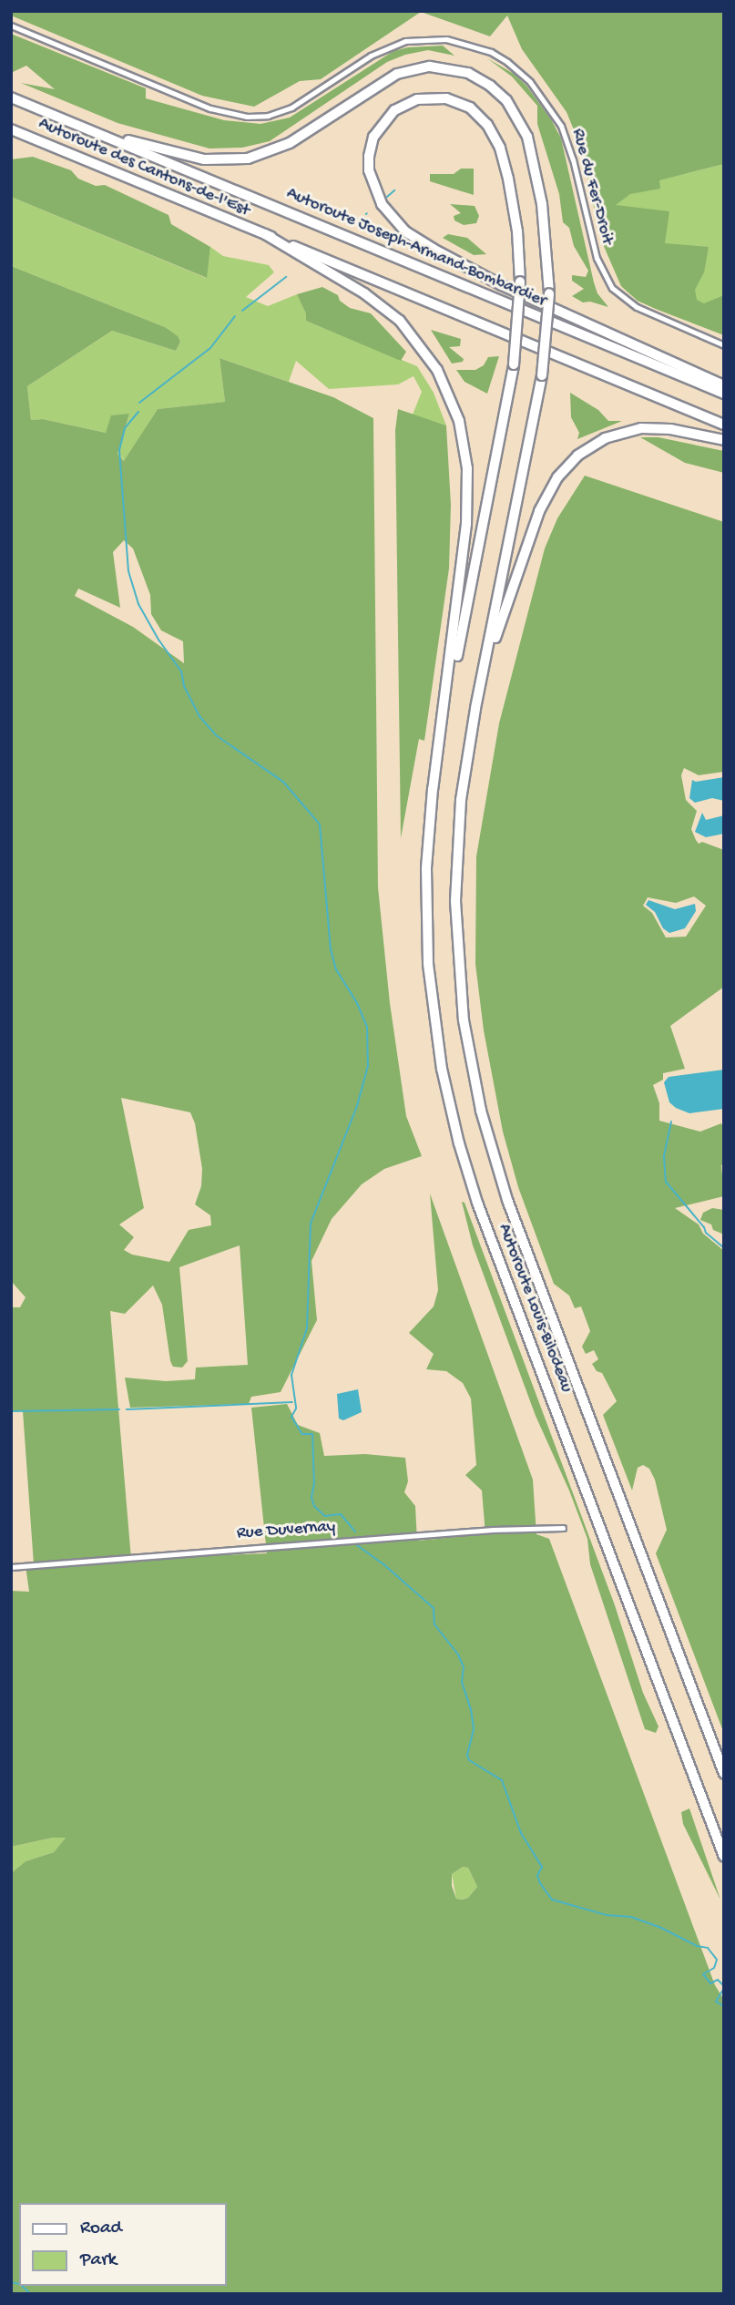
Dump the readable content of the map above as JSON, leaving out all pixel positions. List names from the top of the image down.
{
  "streets": {
    "highway": ["Autoroute des Cantons-de-l'Est", "Autoroute Joseph-Armand-Bombardier", "Autoroute Louis-Bilodeau"],
    "street": ["Rue du Fer-Droit", "Rue Duvernay"]
  },
  "crossings": [
    ["Autoroute des Cantons-de-l'Est", "Autoroute Joseph-Armand-Bombardier"]
  ],
  "legend": ["Road", "Park"]
}
